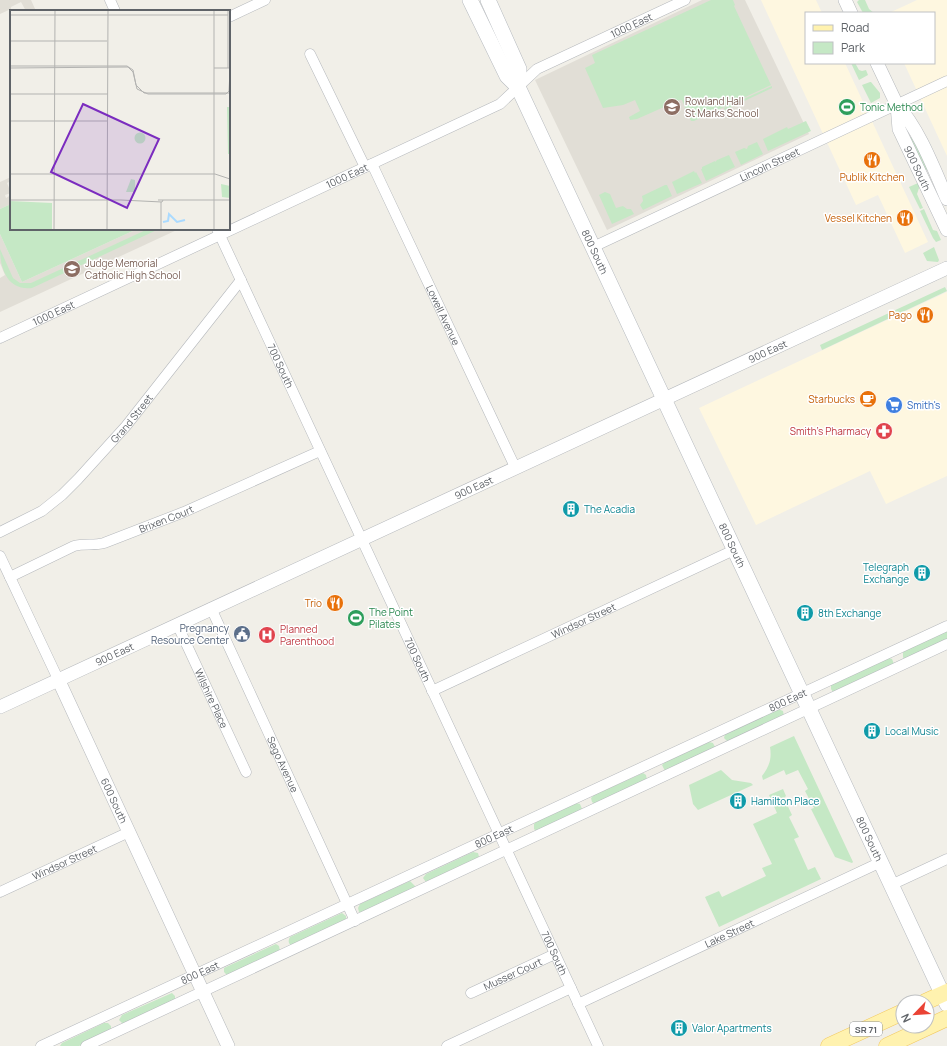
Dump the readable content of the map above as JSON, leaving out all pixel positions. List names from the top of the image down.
{
  "streets": {
    "main road": ["800 South", "SR 71"],
    "street": [
      "1000 East",
      "Lincoln Street",
      "900 South",
      "Lowell Avenue",
      "900 East",
      "700 South",
      "Grand Street",
      "Brixen Court",
      "Windsor Street",
      "Wilshire Place",
      "800 East",
      "Sego Avenue",
      "600 South",
      "Lake Street",
      "Musser Court"
    ]
  },
  "crossings": [
    ["1000 East", "800 South"],
    ["1000 East", "Lowell Avenue"],
    ["1000 East", "700 South"],
    ["Lincoln Street", "900 South"],
    ["Lincoln Street", "800 South"],
    ["800 South", "900 East"],
    ["800 South", "Windsor Street"],
    ["800 South", "800 East"],
    ["800 South", "Lake Street"],
    ["Lowell Avenue", "900 East"],
    ["900 East", "700 South"],
    ["900 East", "Wilshire Place"],
    ["900 East", "Sego Avenue"],
    ["900 East", "600 South"],
    ["700 South", "Grand Street"],
    ["700 South", "Brixen Court"],
    ["700 South", "Windsor Street"],
    ["700 South", "800 East"],
    ["700 South", "Lake Street"],
    ["700 South", "Musser Court"],
    ["Brixen Court", "600 South"],
    ["Windsor Street", "600 South"],
    ["800 East", "Sego Avenue"],
    ["800 East", "600 South"]
  ],
  "places": {
    "school or university": ["Rowland Hall St Marks School", "Judge Memorial Catholic High School"],
    "sports": ["Tonic Method", "The Point Pilates"],
    "restaurant": [
      "Publik Kitchen",
      "Vessel Kitchen",
      "Pago",
      "Trio"
    ],
    "cafe": ["Starbucks"],
    "supermarket": ["Smith's"],
    "pharmacy": ["Smith's Pharmacy"],
    "building": [
      "The Acadia",
      "Telegraph Exchange",
      "8th Exchange",
      "Local Music",
      "Hamilton Place",
      "Valor Apartments"
    ],
    "public building": ["Pregnancy Resource Center"],
    "hospital": ["Planned Parenthood"]
  },
  "legend": ["Road", "Park"],
  "north": "bottom left"
}
